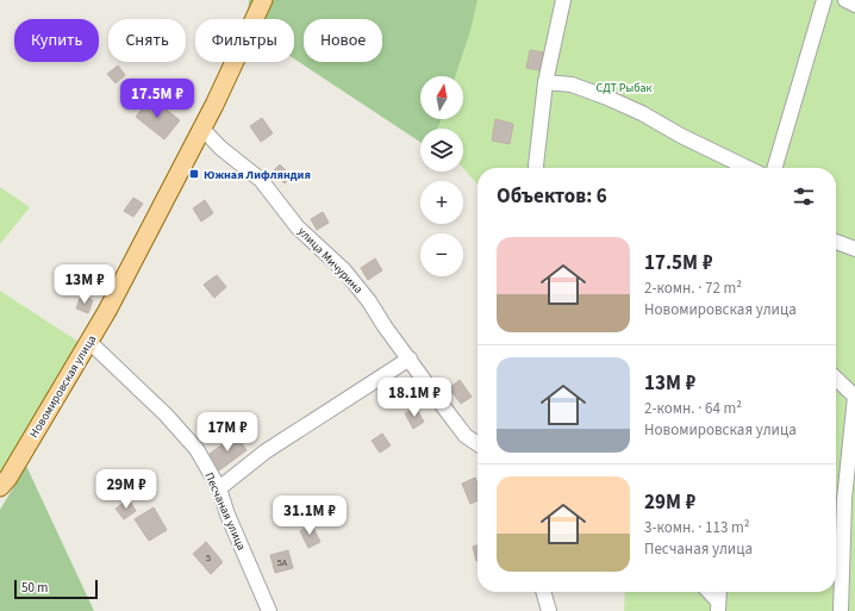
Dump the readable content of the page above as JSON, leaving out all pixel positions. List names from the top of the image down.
{
  "streets": {
    "main road": ["Новомировская улица"],
    "street": ["улица Мичурина", "Песчаная улица"]
  },
  "crossings": [
    ["улица Мичурина", "Новомировская улица"],
    ["Новомировская улица", "Песчаная улица"]
  ],
  "parks": ["СДТ Рыбак"],
  "places": {
    "transit": ["Южная Лифляндия"]
  },
  "house_numbers": ["5", "5А"],
  "scale_bar": "50 m",
  "north": "top",
  "page": {
    "chip": [
      "Купить",
      "Снять",
      "Фильтры",
      "Новое"
    ],
    "map_buttons": ["+", "−"],
    "price": [
      "17.5M ₽",
      "13M ₽",
      "18.1M ₽",
      "17M ₽",
      "29M ₽",
      "31.1M ₽"
    ],
    "heading": "Объектов: 6",
    "list": [
      {
        "name": "17.5M ₽",
        "note": "2-комн. · 72 m² · Новомировская улица"
      },
      {
        "name": "13M ₽",
        "note": "2-комн. · 64 m² · Новомировская улица"
      },
      {
        "name": "29M ₽",
        "note": "3-комн. · 113 m² · Песчаная улица"
      }
    ],
    "scale": "50 m"
  }
}
